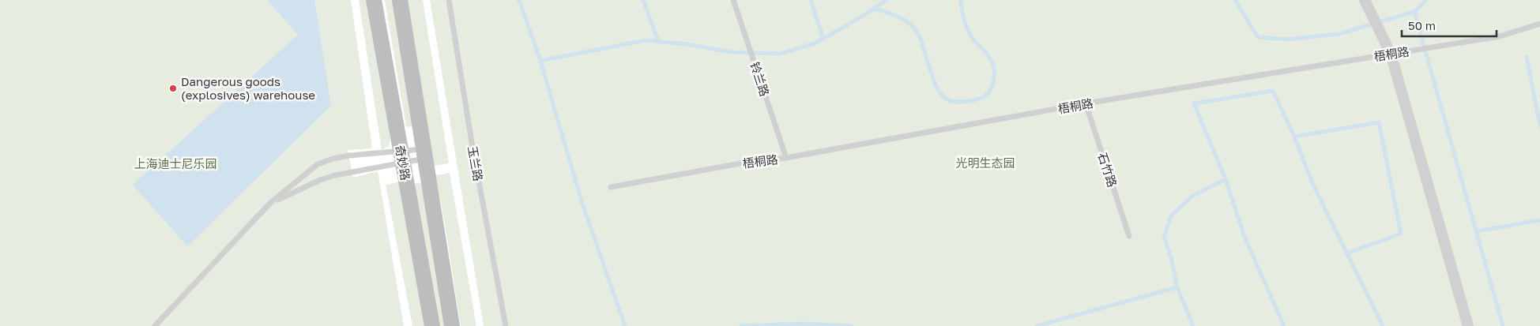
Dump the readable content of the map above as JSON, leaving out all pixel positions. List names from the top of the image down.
{
  "streets": {
    "street": ["奇妙路"],
    "lane": [
      "梧桐路",
      "铃兰路",
      "玉兰路",
      "石竹路"
    ]
  },
  "crossings": [
    ["梧桐路", "铃兰路"],
    ["梧桐路", "石竹路"]
  ],
  "parks": ["光明生态园", "上海迪士尼乐园"],
  "places": ["Dangerous goods (explosives) warehouse"],
  "scale_bar": "50 m"
}
